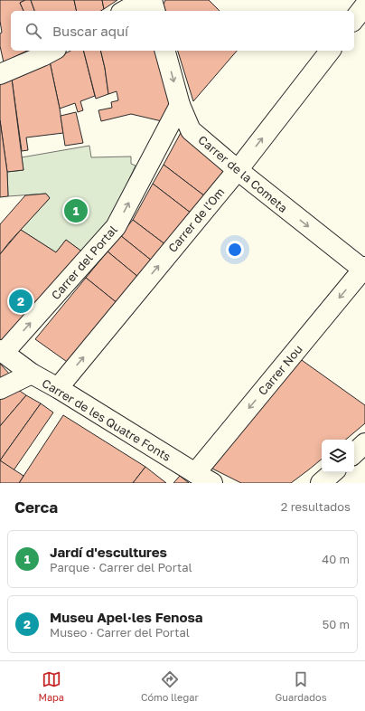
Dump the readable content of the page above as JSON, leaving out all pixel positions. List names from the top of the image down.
{
  "streets": {
    "street": [
      "Carrer de la Cometa",
      "Carrer de l'Om",
      "Carrer del Portal",
      "Carrer Nou",
      "Carrer de les Quatre Fonts"
    ]
  },
  "crossings": [
    ["Carrer de la Cometa", "Carrer de l'Om"],
    ["Carrer de la Cometa", "Carrer del Portal"],
    ["Carrer de la Cometa", "Carrer Nou"],
    ["Carrer de l'Om", "Carrer de les Quatre Fonts"],
    ["Carrer del Portal", "Carrer de les Quatre Fonts"],
    ["Carrer Nou", "Carrer de les Quatre Fonts"]
  ],
  "one_way": [
    "Carrer de la Cometa",
    "Carrer de l'Om",
    "Carrer del Portal",
    "Carrer Nou"
  ],
  "page": {
    "search": "Buscar aquí",
    "pins": ["1", "2"],
    "heading": ["Cerca", "2 resultados"],
    "list": [
      {
        "mark": "1",
        "name": "Jardí d'escultures",
        "note": "Parque · Carrer del Portal",
        "value": "40 m"
      },
      {
        "mark": "2",
        "name": "Museu Apel·les Fenosa",
        "note": "Museo · Carrer del Portal",
        "value": "50 m"
      }
    ],
    "nav": ["Mapa", "Cómo llegar", "Guardados"]
  }
}
